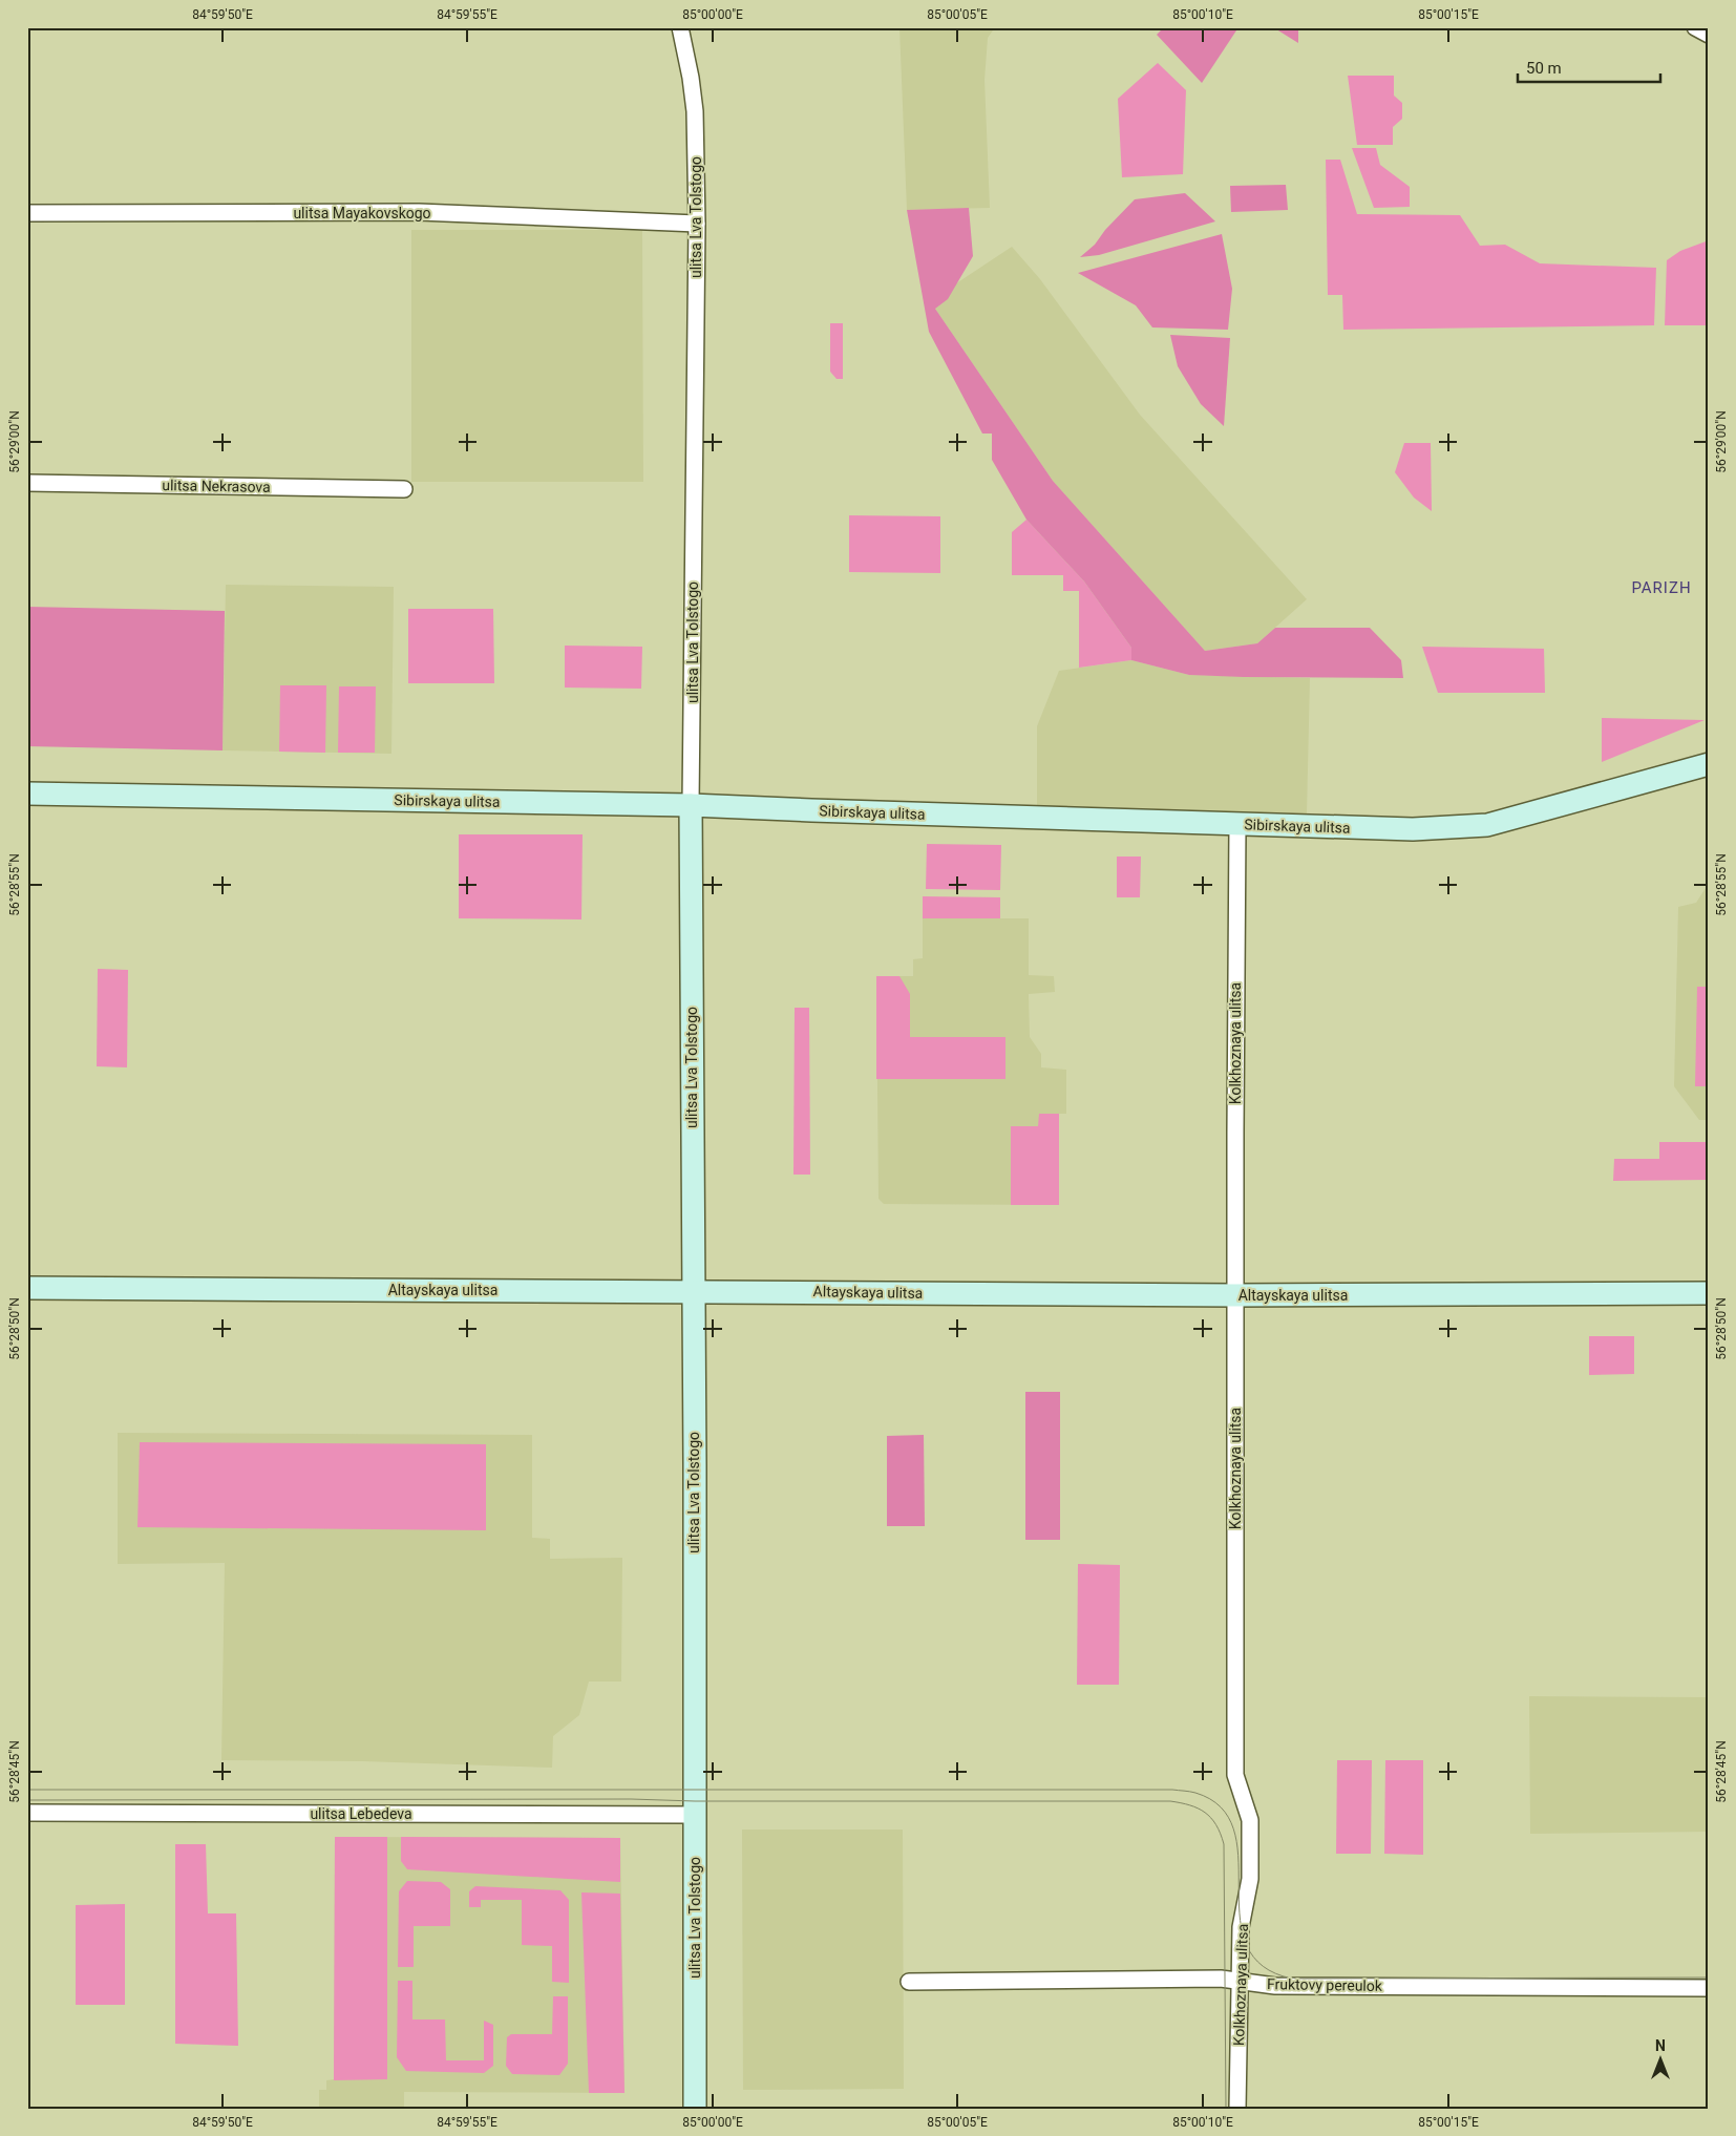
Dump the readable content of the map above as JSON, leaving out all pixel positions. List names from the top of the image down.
{
  "streets": {
    "main road": ["ulitsa Lva Tolstogo", "Sibirskaya ulitsa", "Altayskaya ulitsa"],
    "street": [
      "ulitsa Mayakovskogo",
      "ulitsa Nekrasova",
      "Kolkhoznaya ulitsa",
      "ulitsa Lebedeva",
      "Fruktovy pereulok"
    ]
  },
  "crossings": [
    ["ulitsa Mayakovskogo", "ulitsa Lva Tolstogo"],
    ["ulitsa Lva Tolstogo", "Sibirskaya ulitsa"],
    ["ulitsa Lva Tolstogo", "Altayskaya ulitsa"],
    ["ulitsa Lva Tolstogo", "ulitsa Lebedeva"],
    ["Sibirskaya ulitsa", "Kolkhoznaya ulitsa"],
    ["Kolkhoznaya ulitsa", "Altayskaya ulitsa"],
    ["Kolkhoznaya ulitsa", "Fruktovy pereulok"]
  ],
  "districts": ["PARIZH"],
  "scale_bar": "50 m",
  "north": "top",
  "coordinates": [
    "84°59'50\"E",
    "84°59'55\"E",
    "85°00'00\"E",
    "85°00'05\"E",
    "85°00'10\"E",
    "85°00'15\"E",
    "56°29'00\"N",
    "56°28'55\"N",
    "56°28'50\"N",
    "56°28'45\"N"
  ]
}
